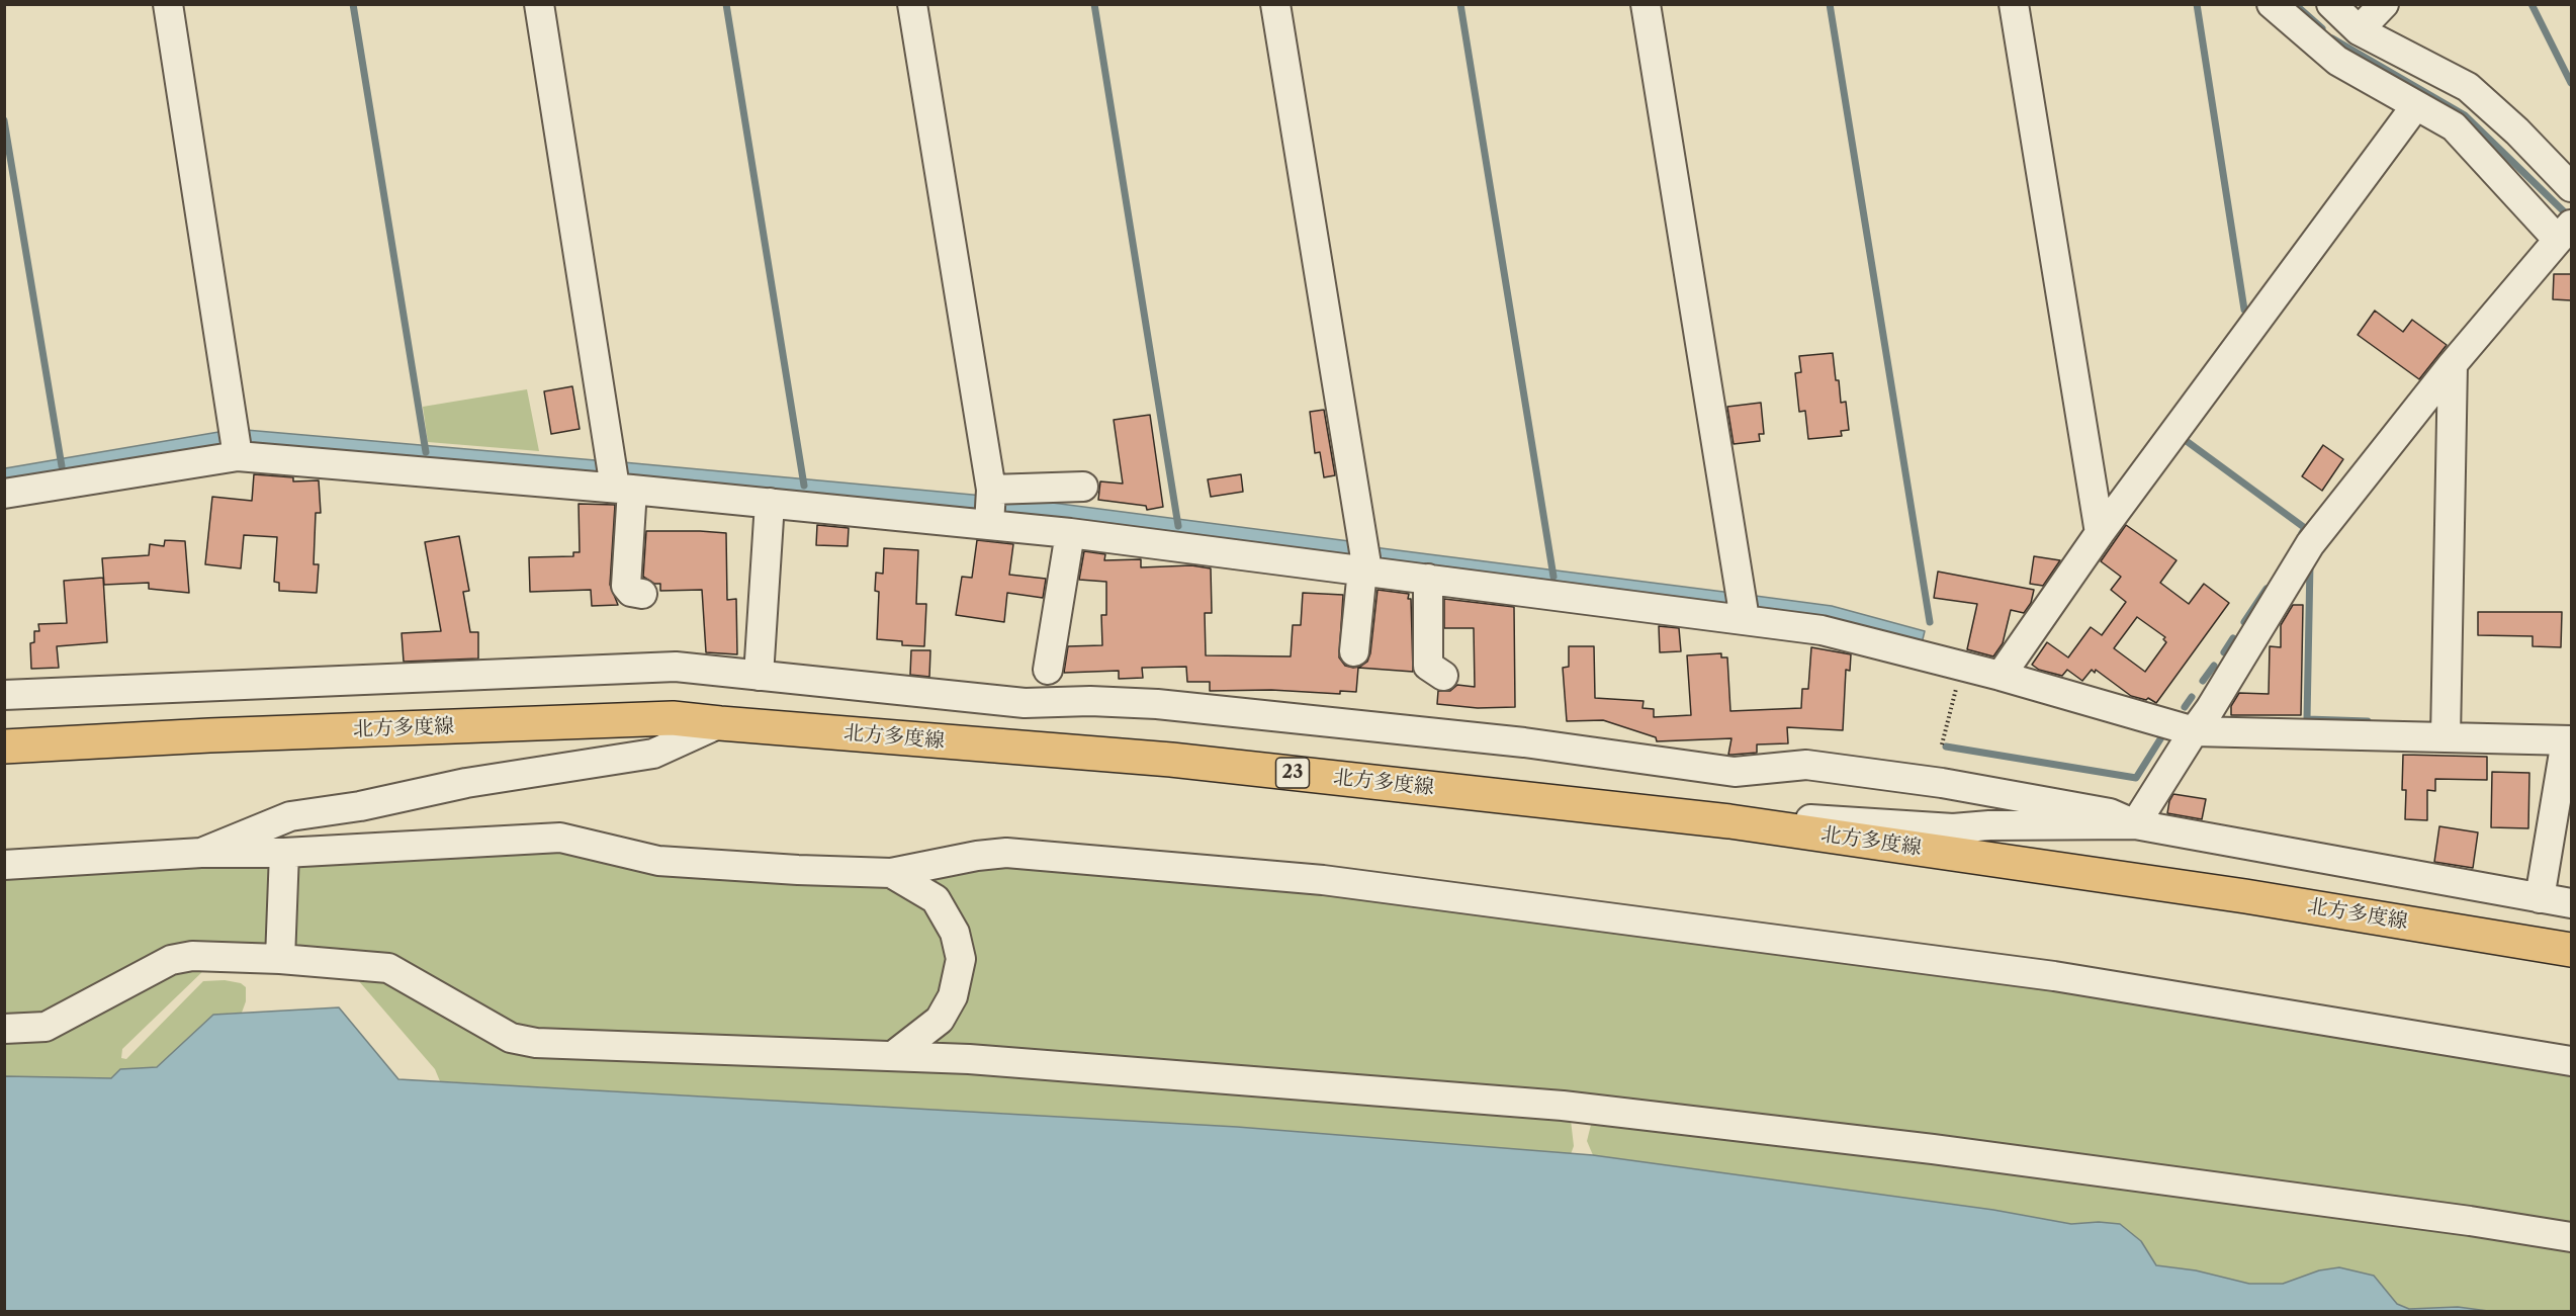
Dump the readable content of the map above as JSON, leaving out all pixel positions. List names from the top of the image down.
{
  "streets": {
    "main road": ["北方多度線", "23"]
  }
}
